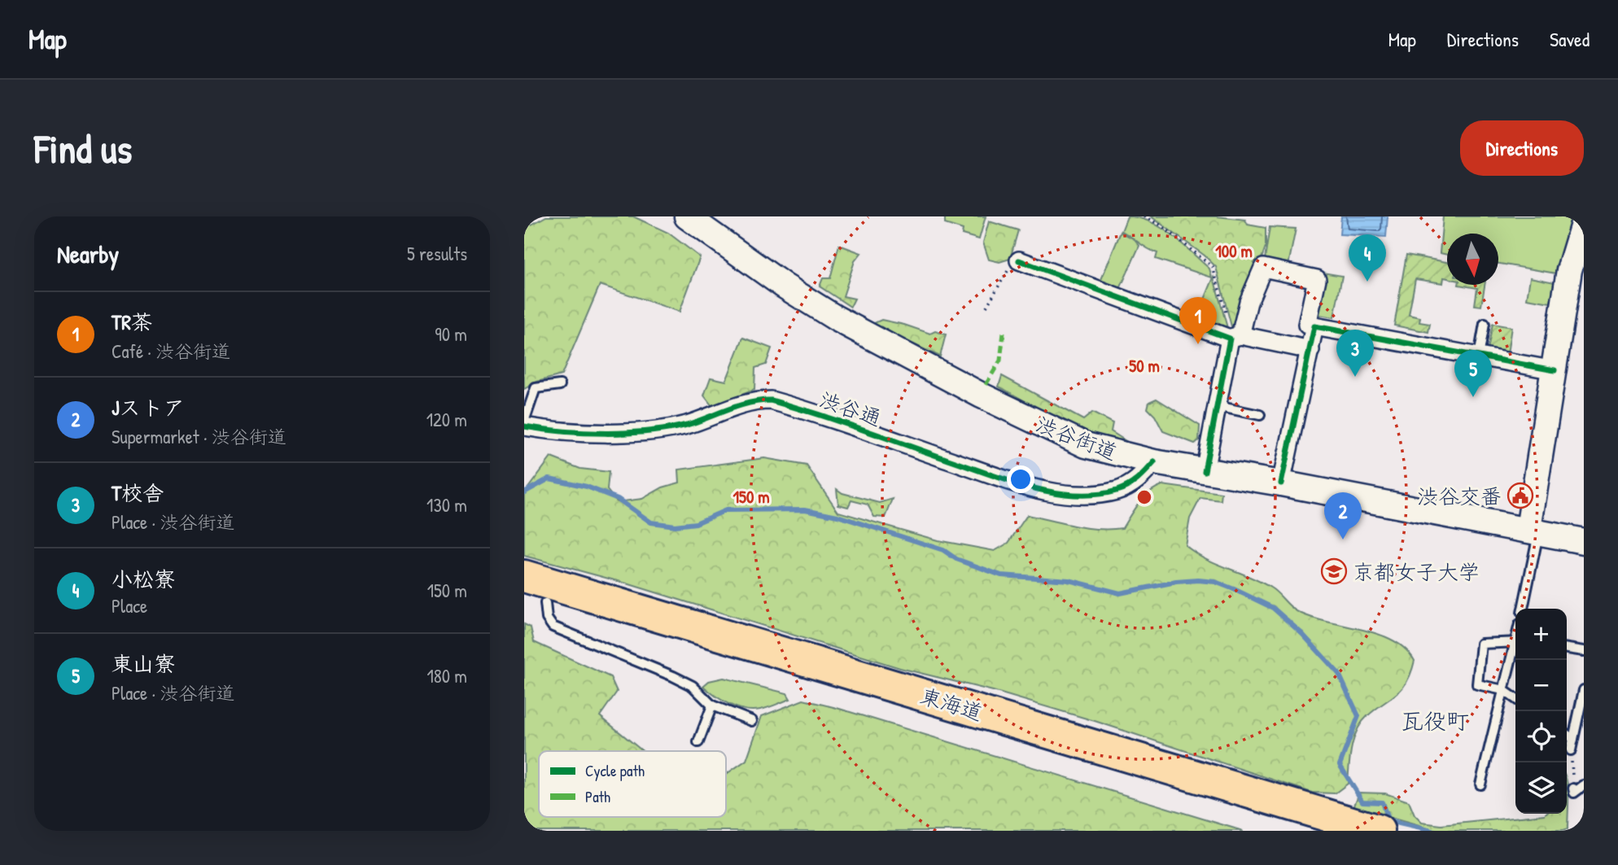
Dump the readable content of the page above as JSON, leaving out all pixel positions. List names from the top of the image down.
{
  "streets": {
    "highway": ["東海道"],
    "main road": ["渋谷街道"],
    "street": ["渋谷通"]
  },
  "crossings": [
    ["渋谷通", "渋谷街道"]
  ],
  "districts": ["瓦役町"],
  "places": {
    "public building": ["渋谷交番"],
    "school or university": ["京都女子大学"]
  },
  "legend": ["Cycle path", "Path"],
  "north": "bottom",
  "page": {
    "header": "Map",
    "nav": ["Map", "Directions", "Saved"],
    "buttons": "Directions",
    "title": "Find us",
    "heading": ["Nearby", "5 results"],
    "pins": [
      "4",
      "1",
      "3",
      "5",
      "2"
    ],
    "list": [
      {
        "mark": "1",
        "name": "TR茶",
        "note": "Café · 渋谷街道",
        "value": "90 m"
      },
      {
        "mark": "2",
        "name": "Jストア",
        "note": "Supermarket · 渋谷街道",
        "value": "120 m"
      },
      {
        "mark": "3",
        "name": "T校舎",
        "note": "Place · 渋谷街道",
        "value": "130 m"
      },
      {
        "mark": "4",
        "name": "小松寮",
        "note": "Place",
        "value": "150 m"
      },
      {
        "mark": "5",
        "name": "東山寮",
        "note": "Place · 渋谷街道",
        "value": "180 m"
      }
    ],
    "map_buttons": ["+", "−"]
  },
  "rings": ["100 m", "50 m", "150 m"]
}
